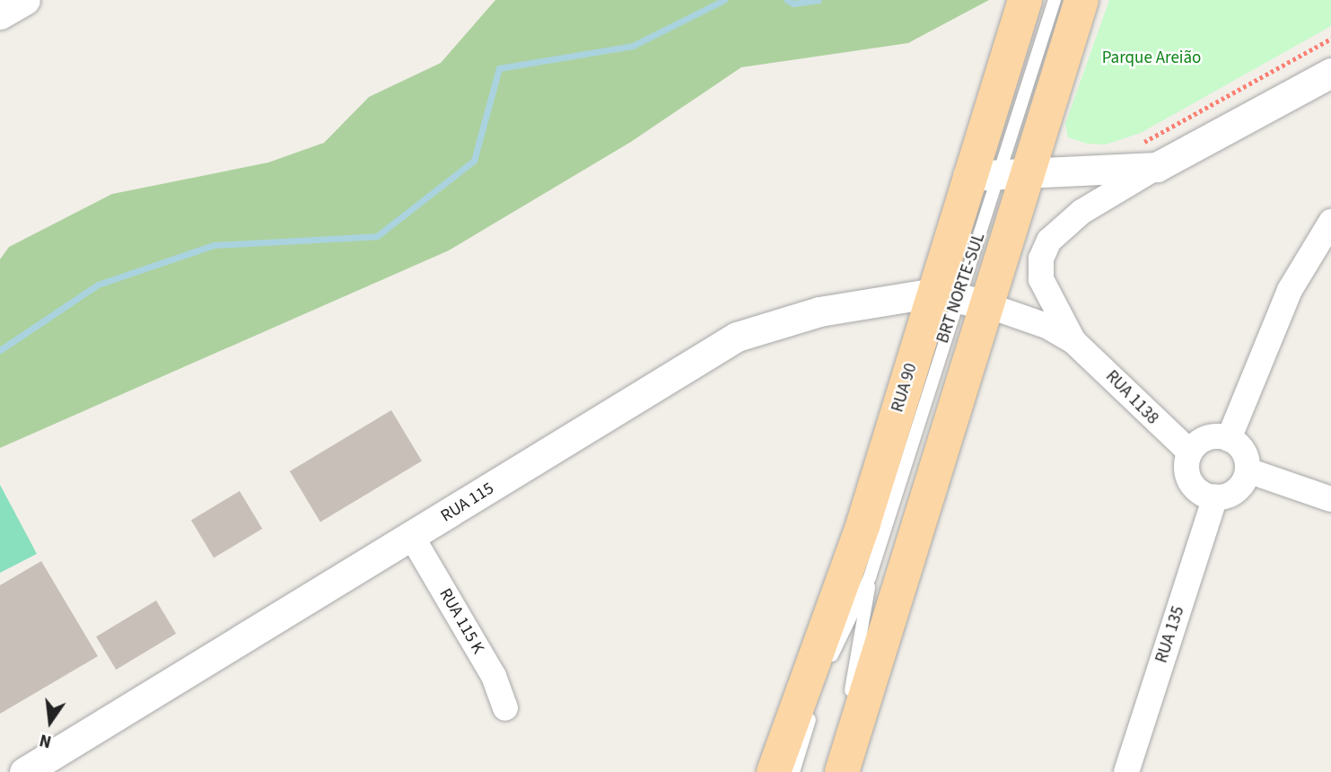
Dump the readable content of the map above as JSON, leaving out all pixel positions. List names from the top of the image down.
{
  "streets": {
    "main road": ["RUA 90"],
    "street": [
      "RUA 1138",
      "RUA 115",
      "RUA 115 K",
      "RUA 135"
    ],
    "lane": ["BRT NORTE-SUL"]
  },
  "crossings": [
    ["BRT NORTE-SUL", "RUA 90"],
    ["BRT NORTE-SUL", "RUA 1138"],
    ["BRT NORTE-SUL", "RUA 115"],
    ["RUA 90", "RUA 1138"],
    ["RUA 90", "RUA 115"],
    ["RUA 1138", "RUA 115"],
    ["RUA 1138", "RUA 135"],
    ["RUA 115", "RUA 115 K"]
  ],
  "parks": ["Parque Areião"],
  "north": "bottom"
}
